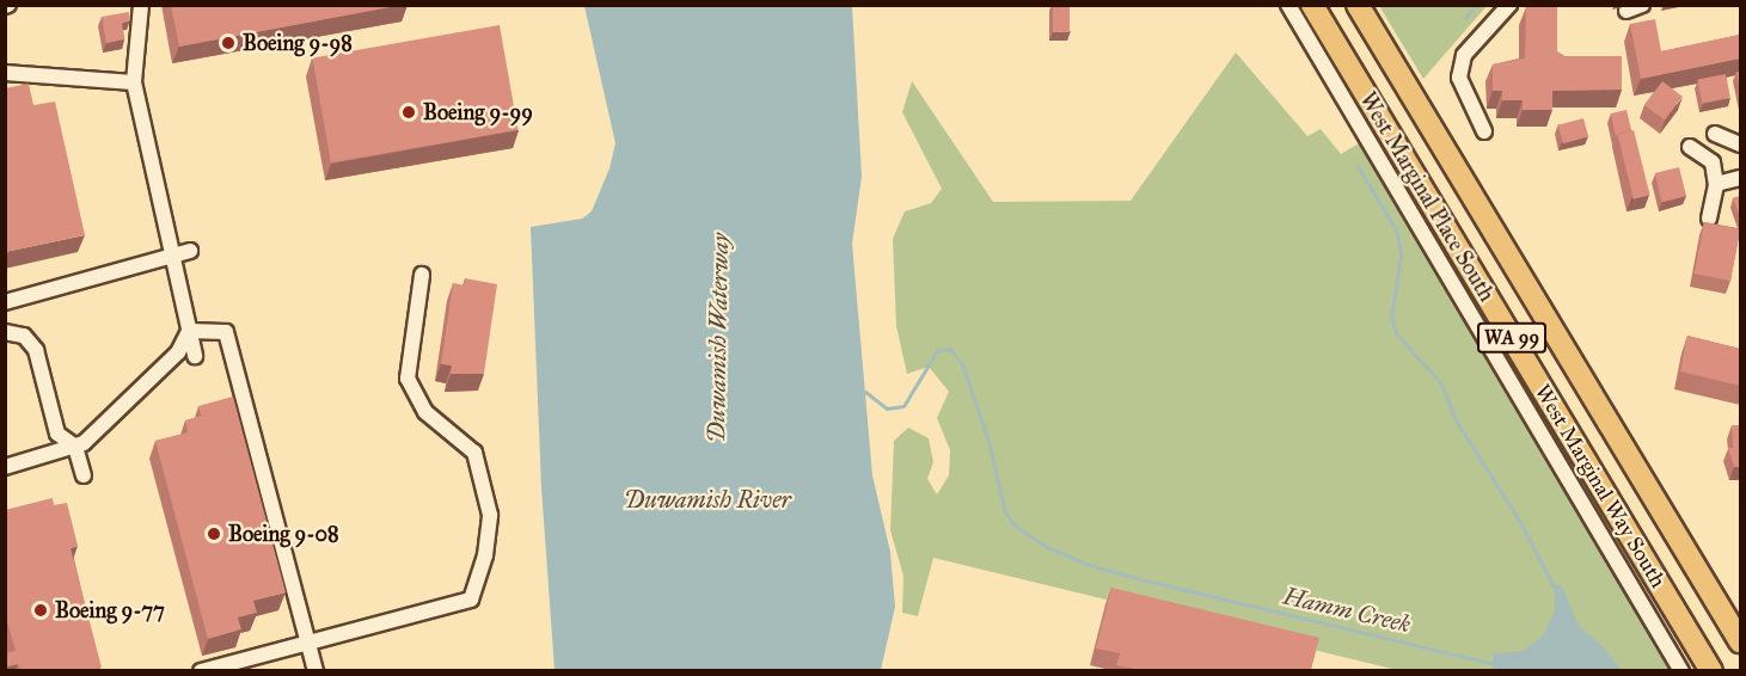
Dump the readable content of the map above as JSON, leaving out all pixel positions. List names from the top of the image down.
{
  "streets": {
    "highway": ["WA 99", "West Marginal Way South"],
    "street": ["West Marginal Place South"]
  },
  "water": ["Duwamish Waterway", "Duwamish River", "Hamm Creek"],
  "places": [
    "Boeing 9-98",
    "Boeing 9-99",
    "Boeing 9-08",
    "Boeing 9-77"
  ]
}
